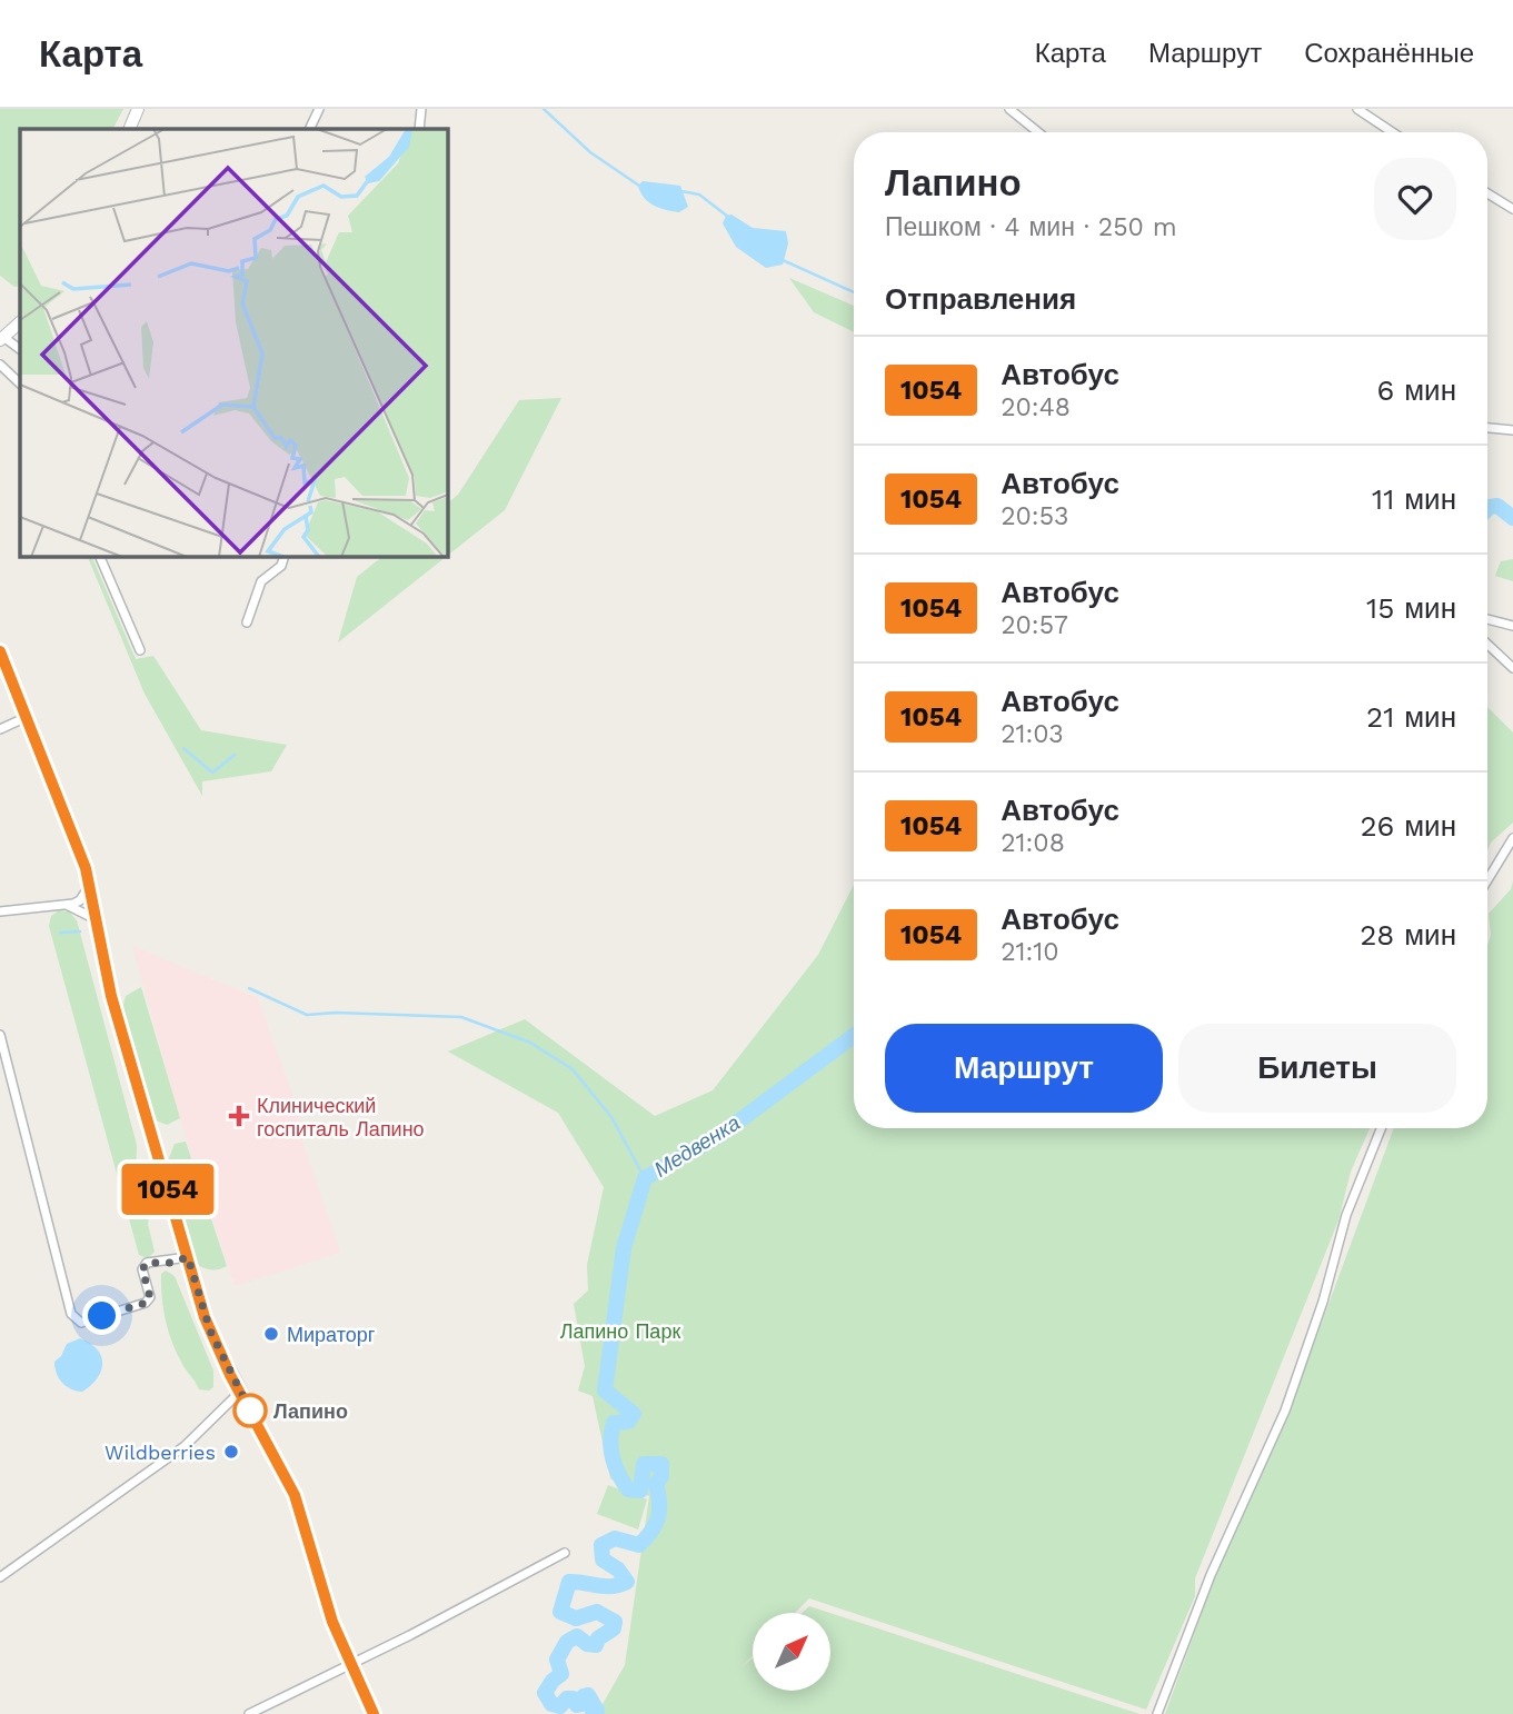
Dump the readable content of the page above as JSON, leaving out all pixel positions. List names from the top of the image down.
{
  "water": ["Медвенка"],
  "parks": ["Лапино Парк"],
  "places": {
    "health": ["Клинический госпиталь Лапино"],
    "other": ["Мираторг", "Лапино", "Wildberries"]
  },
  "lines": ["bus line 1054"],
  "north": "top right",
  "page": {
    "header": "Карта",
    "nav": ["Карта", "Маршрут", "Сохранённые"],
    "on_map": "1054",
    "heading": [
      ["Лапино", "Пешком · 4 мин · 250 m"],
      "Отправления"
    ],
    "list": [
      {
        "mark": "1054",
        "name": "Автобус",
        "note": "20:48",
        "value": "6 мин"
      },
      {
        "mark": "1054",
        "name": "Автобус",
        "note": "20:53",
        "value": "11 мин"
      },
      {
        "mark": "1054",
        "name": "Автобус",
        "note": "20:57",
        "value": "15 мин"
      },
      {
        "mark": "1054",
        "name": "Автобус",
        "note": "21:03",
        "value": "21 мин"
      },
      {
        "mark": "1054",
        "name": "Автобус",
        "note": "21:08",
        "value": "26 мин"
      },
      {
        "mark": "1054",
        "name": "Автобус",
        "note": "21:10",
        "value": "28 мин"
      }
    ],
    "buttons": ["Маршрут", "Билеты"]
  }
}
